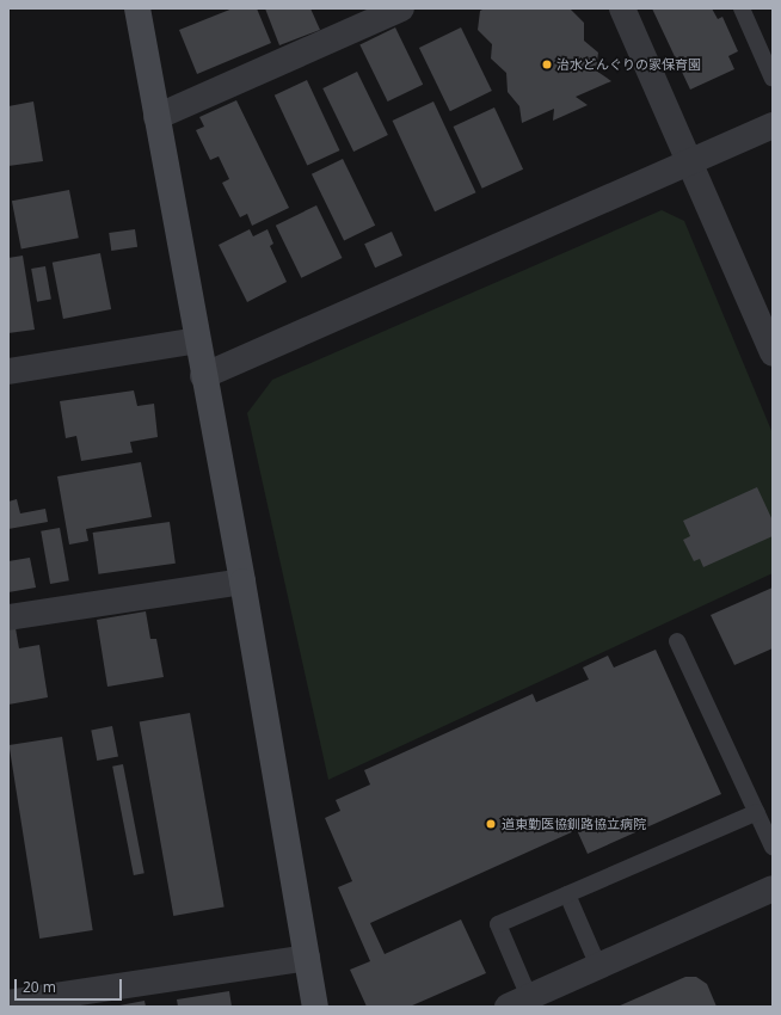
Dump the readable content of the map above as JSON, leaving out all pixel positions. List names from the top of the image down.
{
  "places": ["治水どんぐりの家保育園", "道東勤医協釧路協立病院"],
  "scale_bar": "20 m"
}
